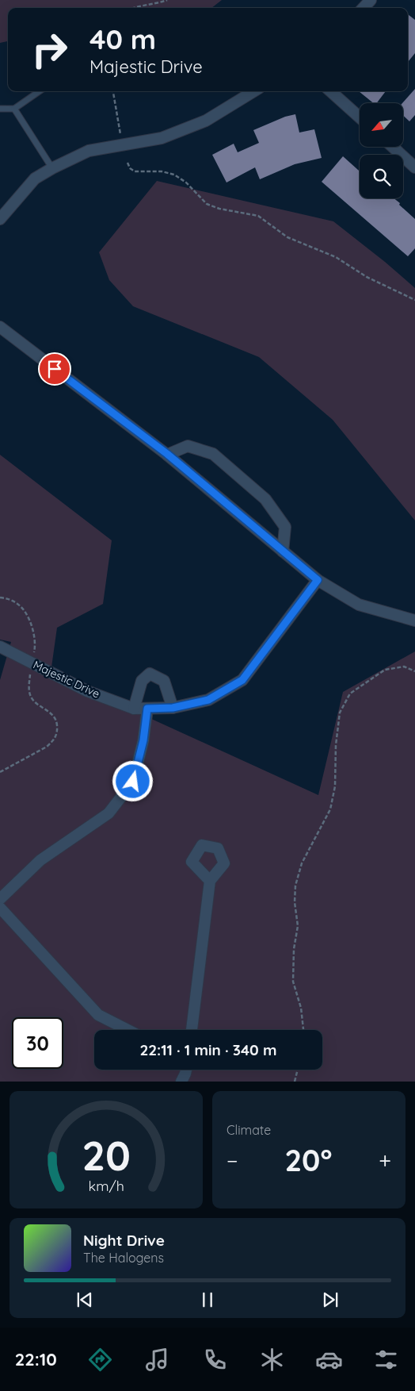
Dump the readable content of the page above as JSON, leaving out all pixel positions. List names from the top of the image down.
{
  "streets": {
    "street": ["Majestic Drive"]
  },
  "north": "bottom left",
  "page": {
    "turn": ["40 m", "Majestic Drive"],
    "limit": "30",
    "trip": "22:11 · 1 min · 340 m",
    "tile": "Climate",
    "heat": ["−", "20°", "+"],
    "song": ["Night Drive", "The Halogens"],
    "tabs": "22:10",
    "gauge": ["20", "km/h"]
  }
}
